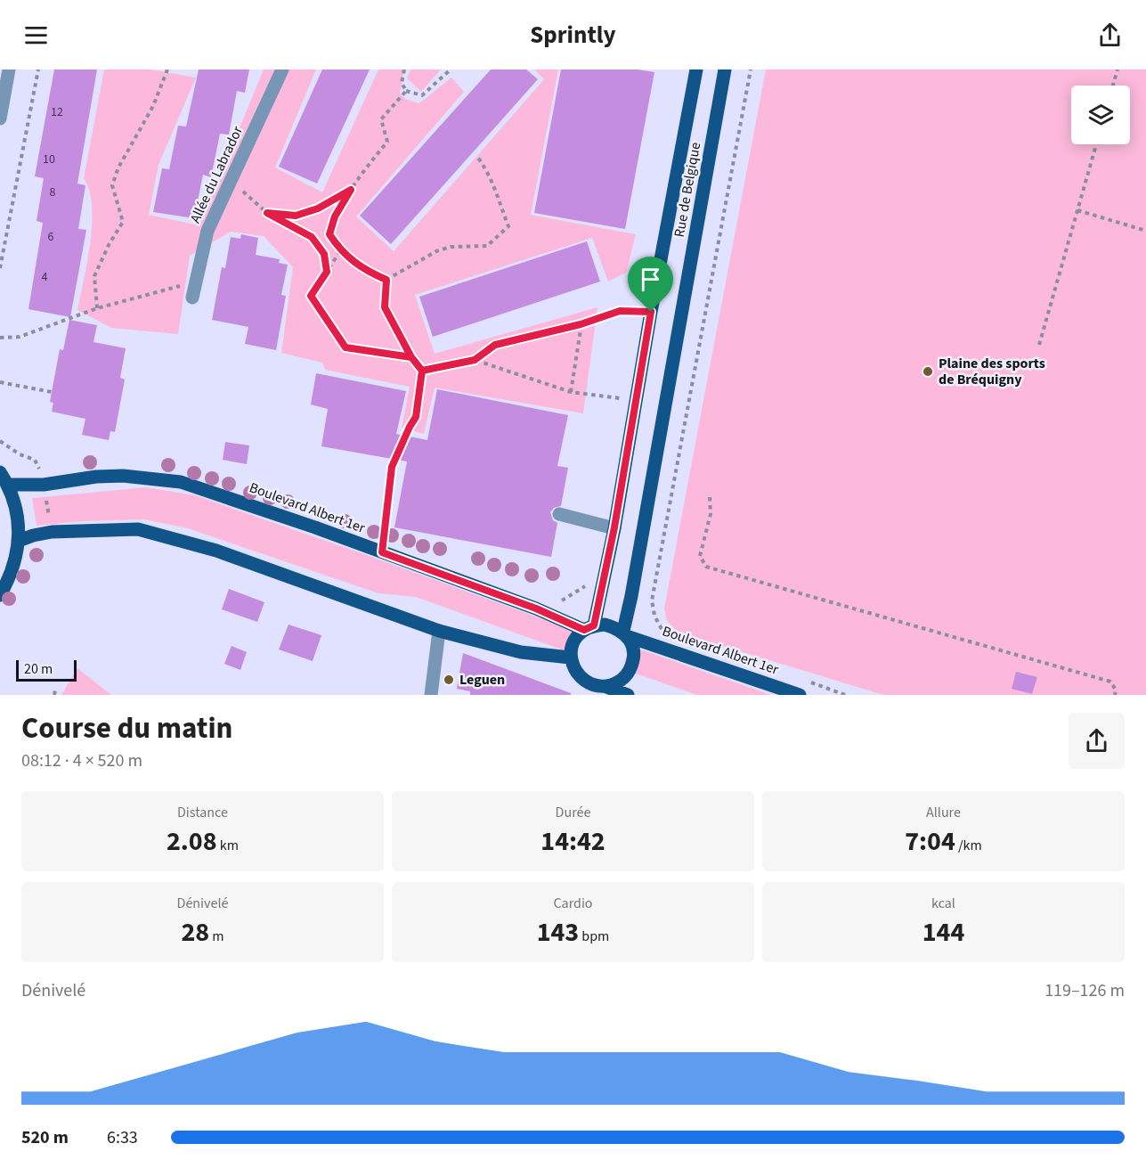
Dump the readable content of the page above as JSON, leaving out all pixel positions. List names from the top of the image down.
{
  "streets": {
    "main road": ["Rue de Belgique", "Boulevard Albert 1er"],
    "street": ["Allée du Labrador"]
  },
  "crossings": [
    ["Rue de Belgique", "Boulevard Albert 1er"]
  ],
  "places": ["Plaine des sports de Bréquigny", "Leguen"],
  "house_numbers": [
    "12",
    "10",
    "8",
    "6",
    "4"
  ],
  "scale_bar": "20 m",
  "page": {
    "header": "Sprintly",
    "scale": "20 m",
    "heading": ["Course du matin", "08:12 · 4 × 520 m"],
    "stats": [
      ["Distance", "2.08 km"],
      ["Durée", "14:42"],
      ["Allure", "7:04 /km"],
      ["Dénivelé", "28 m"],
      ["Cardio", "143 bpm"],
      ["kcal", "144"]
    ],
    "chart": ["Dénivelé", "119–126 m"],
    "list": [
      {
        "name": "520 m",
        "note": "6:33"
      }
    ]
  }
}
